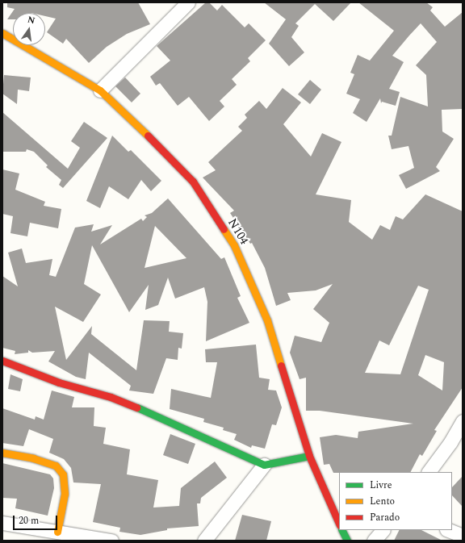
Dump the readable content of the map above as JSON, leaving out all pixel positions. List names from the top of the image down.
{
  "streets": {
    "street": ["N104"]
  },
  "legend": ["Livre", "Lento", "Parado"],
  "scale_bar": "20 m",
  "north": "top"
}
